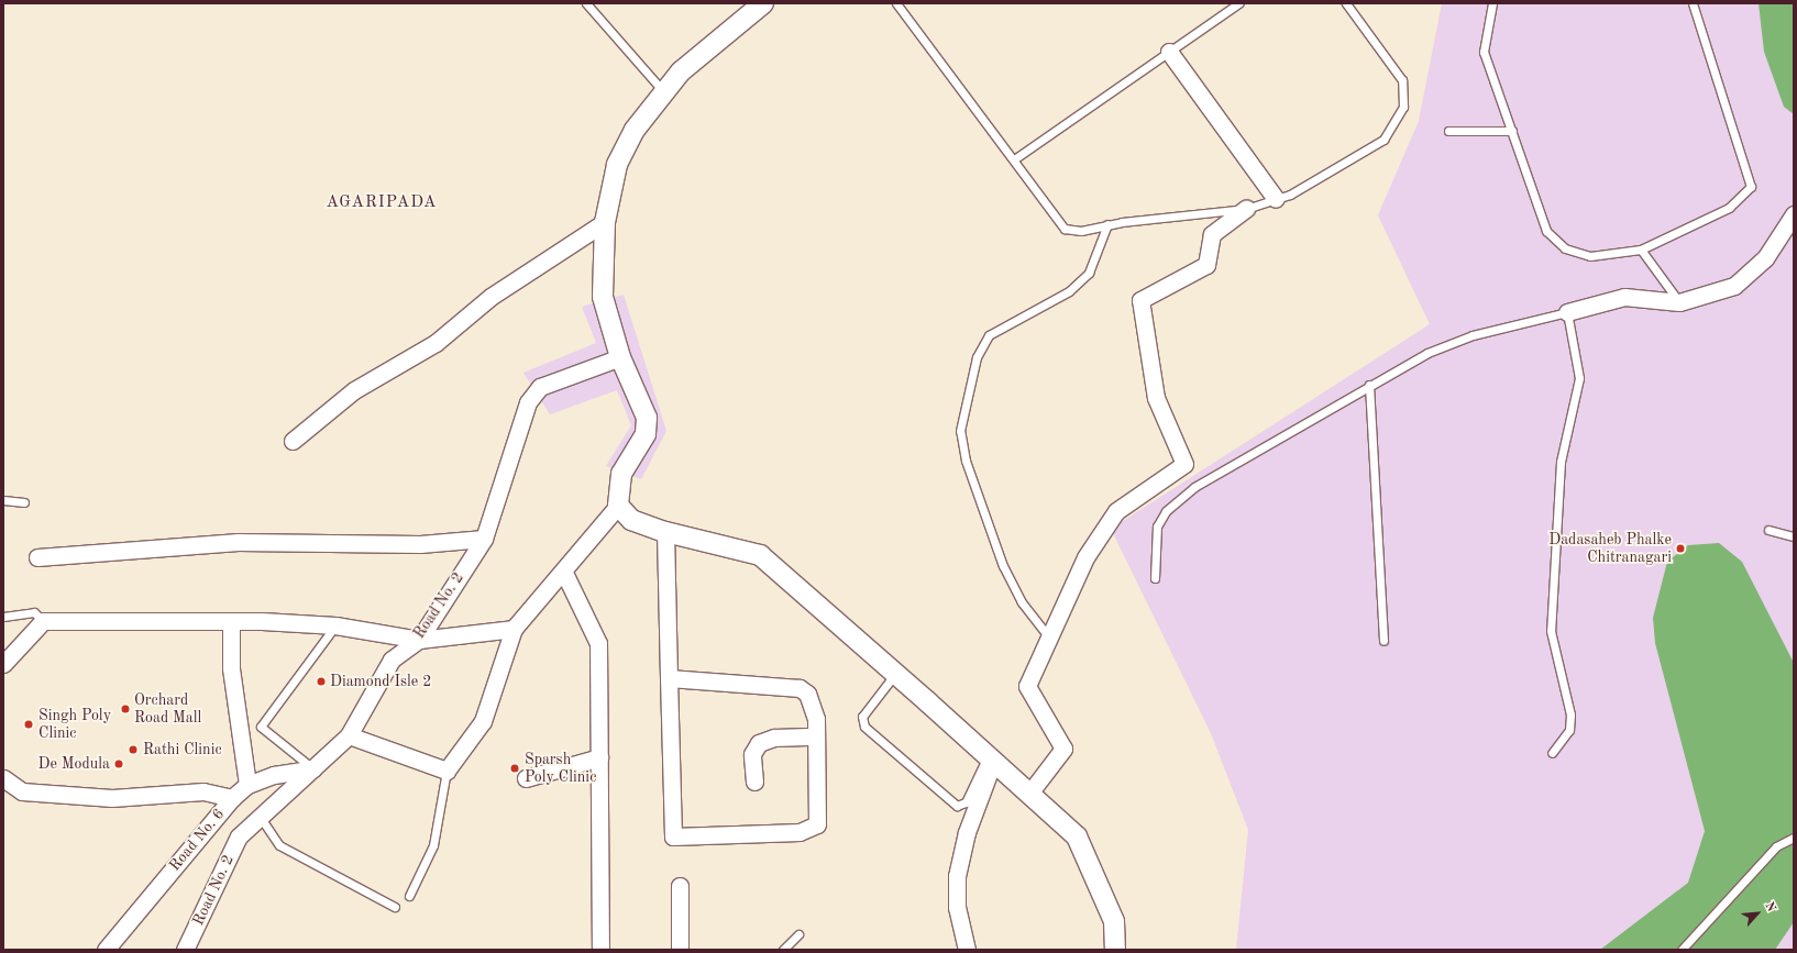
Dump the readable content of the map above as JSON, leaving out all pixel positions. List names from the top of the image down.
{
  "streets": {
    "street": ["Road No. 2", "Road No. 6"]
  },
  "crossings": [
    ["Road No. 2", "Road No. 6"]
  ],
  "districts": ["AGARIPADA"],
  "places": [
    "Dadasaheb Phalke Chitranagari",
    "Diamond Isle 2",
    "Orchard Road Mall",
    "Singh Poly Clinic",
    "Rathi Clinic",
    "De Modula",
    "Sparsh Poly Clinic"
  ],
  "north": "top right"
}
